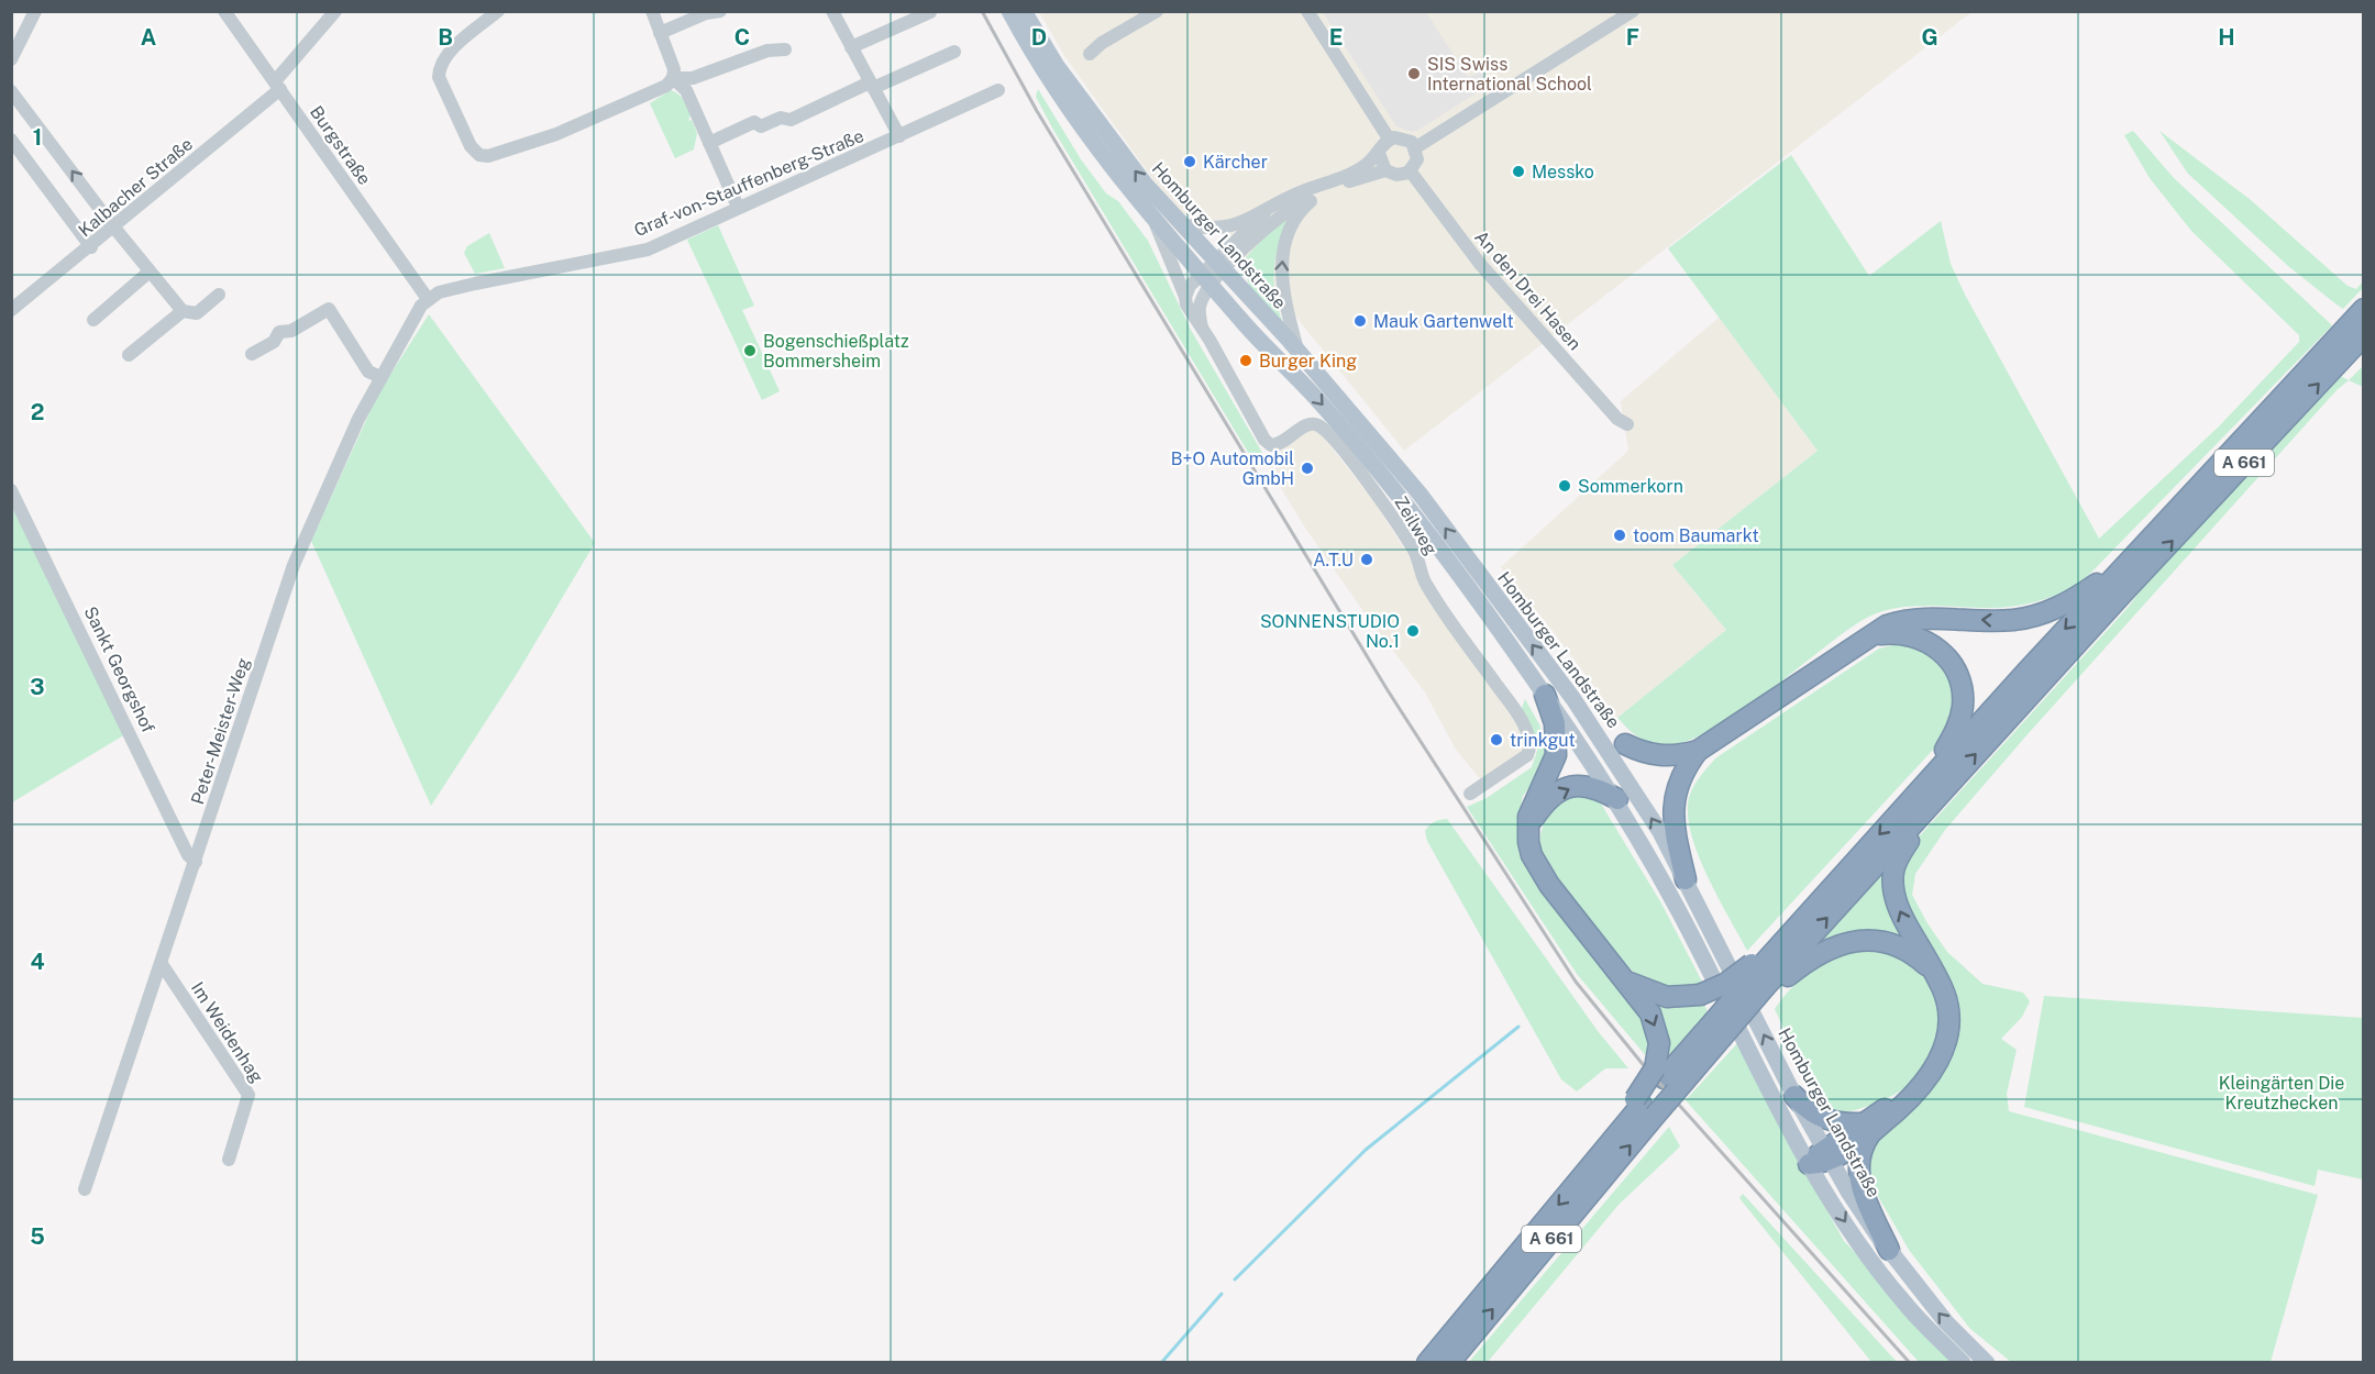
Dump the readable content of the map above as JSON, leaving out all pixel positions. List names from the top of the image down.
{
  "streets": {
    "highway": ["A 661"],
    "main road": ["Homburger Landstraße"],
    "street": [
      "Burgstraße",
      "Graf-von-Stauffenberg-Straße",
      "Kalbacher Straße",
      "An den Drei Hasen",
      "Zeilweg",
      "Sankt Georgshof",
      "Peter-Meister-Weg",
      "Im Weidenhag"
    ]
  },
  "crossings": [
    ["Burgstraße", "Graf-von-Stauffenberg-Straße"],
    ["Burgstraße", "Kalbacher Straße"],
    ["Burgstraße", "Peter-Meister-Weg"],
    ["Graf-von-Stauffenberg-Straße", "Peter-Meister-Weg"],
    ["Homburger Landstraße", "Zeilweg"],
    ["Sankt Georgshof", "Peter-Meister-Weg"],
    ["Peter-Meister-Weg", "Im Weidenhag"]
  ],
  "parks": ["Kleingärten Die Kreutzhecken"],
  "places": [
    "SIS Swiss International School",
    "Kärcher",
    "Messko",
    "Mauk Gartenwelt",
    "Bogenschießplatz Bommersheim",
    "Burger King",
    "B+O Automobil GmbH",
    "Sommerkorn",
    "toom Baumarkt",
    "A.T.U",
    "SONNENSTUDIO No.1",
    "trinkgut"
  ],
  "grid": {
    "columns": [
      "A",
      "B",
      "C",
      "D",
      "E",
      "F",
      "G",
      "H"
    ],
    "rows": [
      "1",
      "2",
      "3",
      "4",
      "5"
    ]
  }
}
